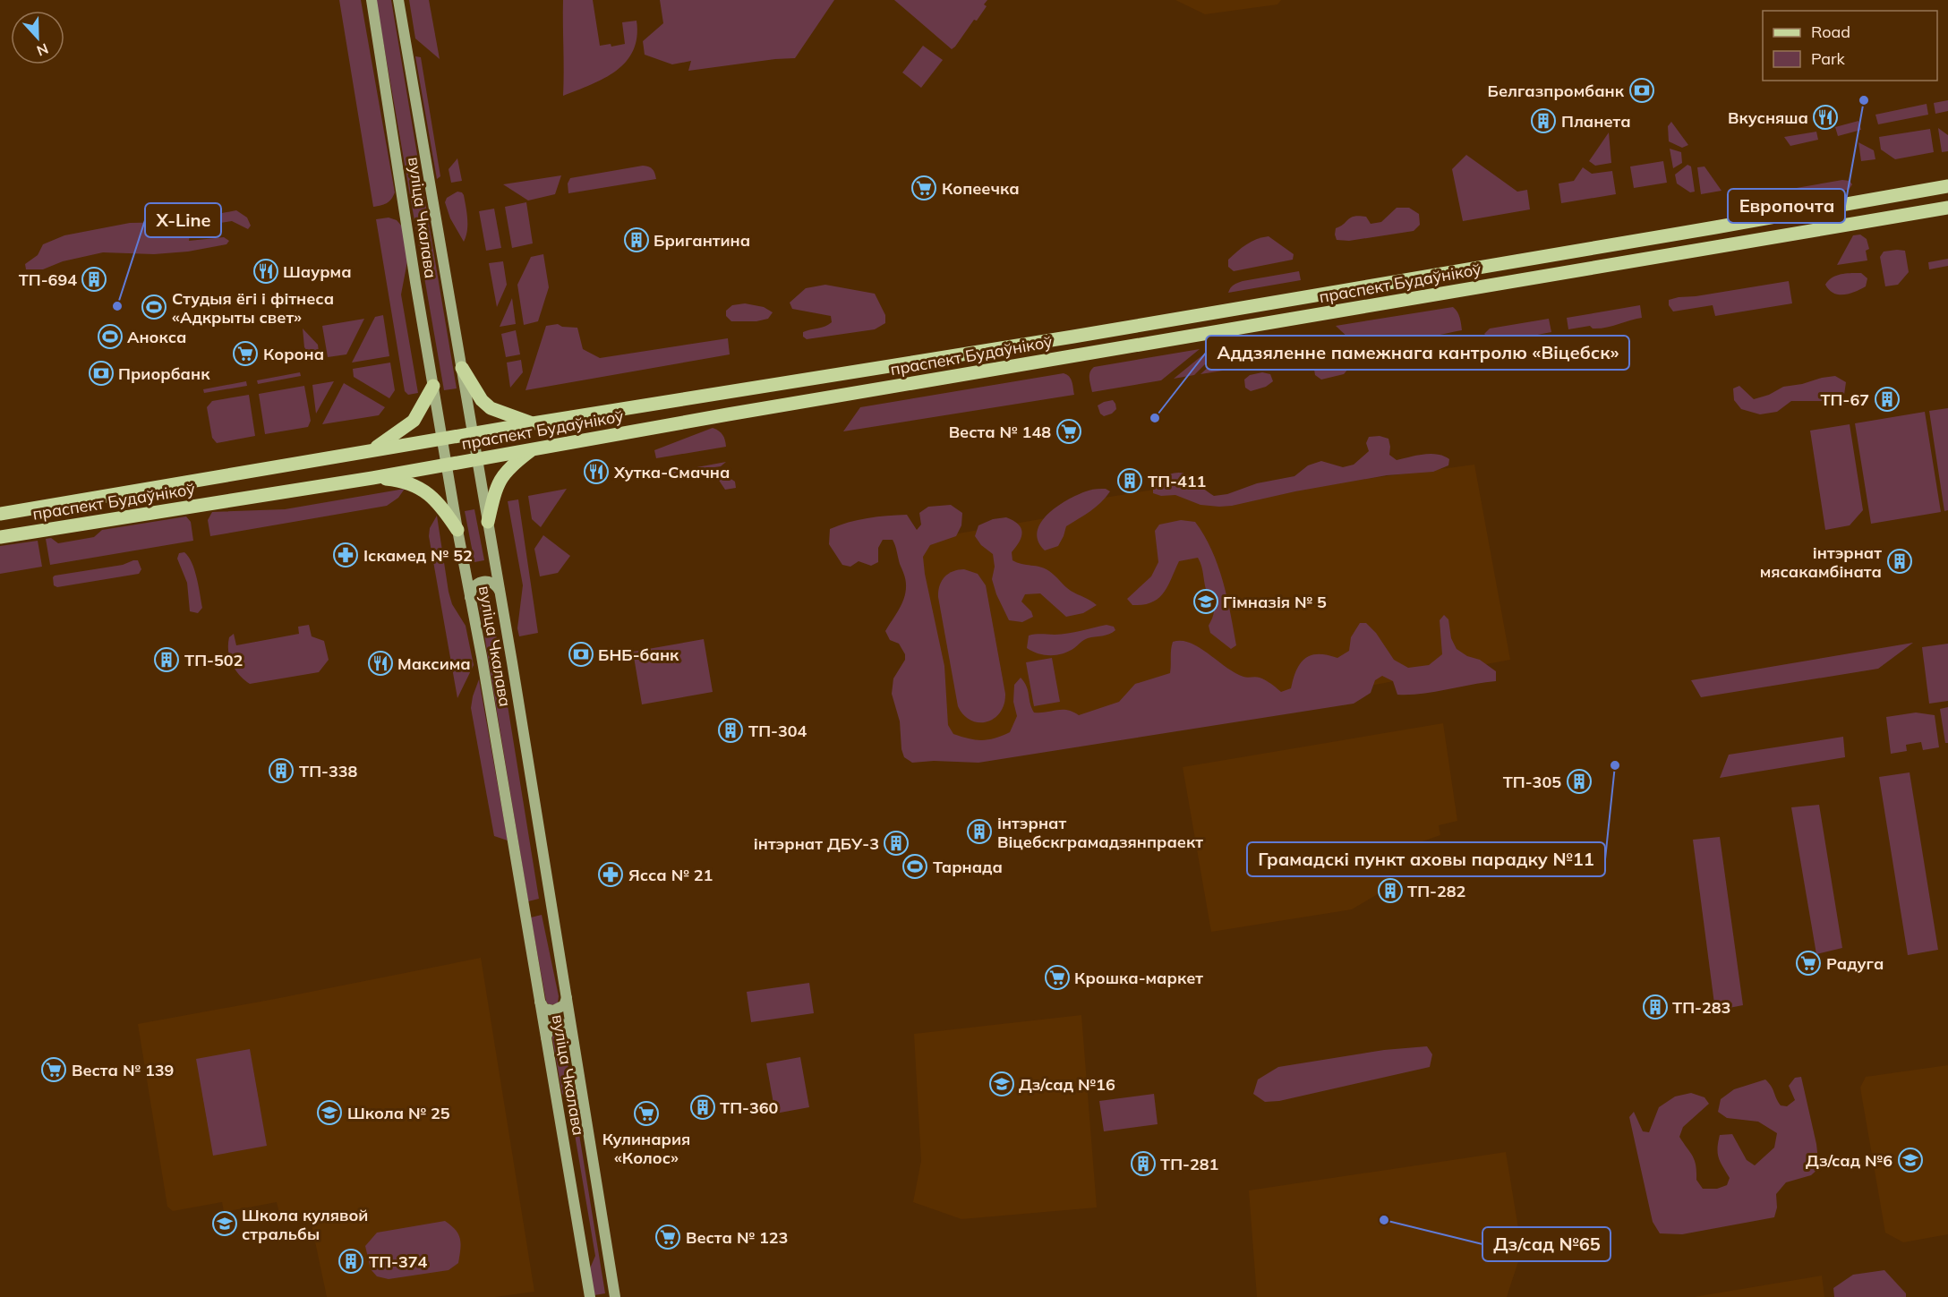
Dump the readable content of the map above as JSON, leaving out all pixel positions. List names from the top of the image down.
{
  "streets": {
    "main road": ["вуліца Чкалава", "праспект Будаўнікоў"]
  },
  "crossings": [
    ["вуліца Чкалава", "праспект Будаўнікоў"]
  ],
  "places": {
    "bank": ["Белгазпромбанк", "Приорбанк", "БНБ-банк"],
    "other": [
      "Европочта",
      "X-Line",
      "Аддзяленне памежнага кантролю «Віцебск»",
      "Грамадскі пункт аховы парадку №11",
      "Дз/сад №65"
    ],
    "restaurant": [
      "Вкусняша",
      "Шаурма",
      "Хутка-Смачна",
      "Максима"
    ],
    "building": [
      "Планета",
      "Бригантина",
      "ТП-694",
      "ТП-67",
      "ТП-411",
      "інтэрнат мясакамбіната",
      "ТП-502",
      "ТП-304",
      "ТП-338",
      "ТП-305",
      "інтэрнат Віцебскграмадзянпраект",
      "інтэрнат ДБУ-3",
      "ТП-282",
      "ТП-283",
      "ТП-360",
      "ТП-281",
      "ТП-374"
    ],
    "supermarket": [
      "Копеечка",
      "Корона",
      "Веста № 148",
      "Радуга",
      "Крошка-маркет",
      "Веста № 139",
      "Кулинария «Колос»",
      "Веста № 123"
    ],
    "sports": ["Студыя ёгі і фітнеса «Адкрыты свет»", "Анокса", "Тарнада"],
    "pharmacy": ["Іскамед № 52", "Ясса № 21"],
    "school or university": [
      "Гімназія № 5",
      "Дз/сад №16",
      "Школа № 25",
      "Дз/сад №6",
      "Школа кулявой стральбы"
    ]
  },
  "legend": ["Road", "Park"],
  "north": "bottom"
}
